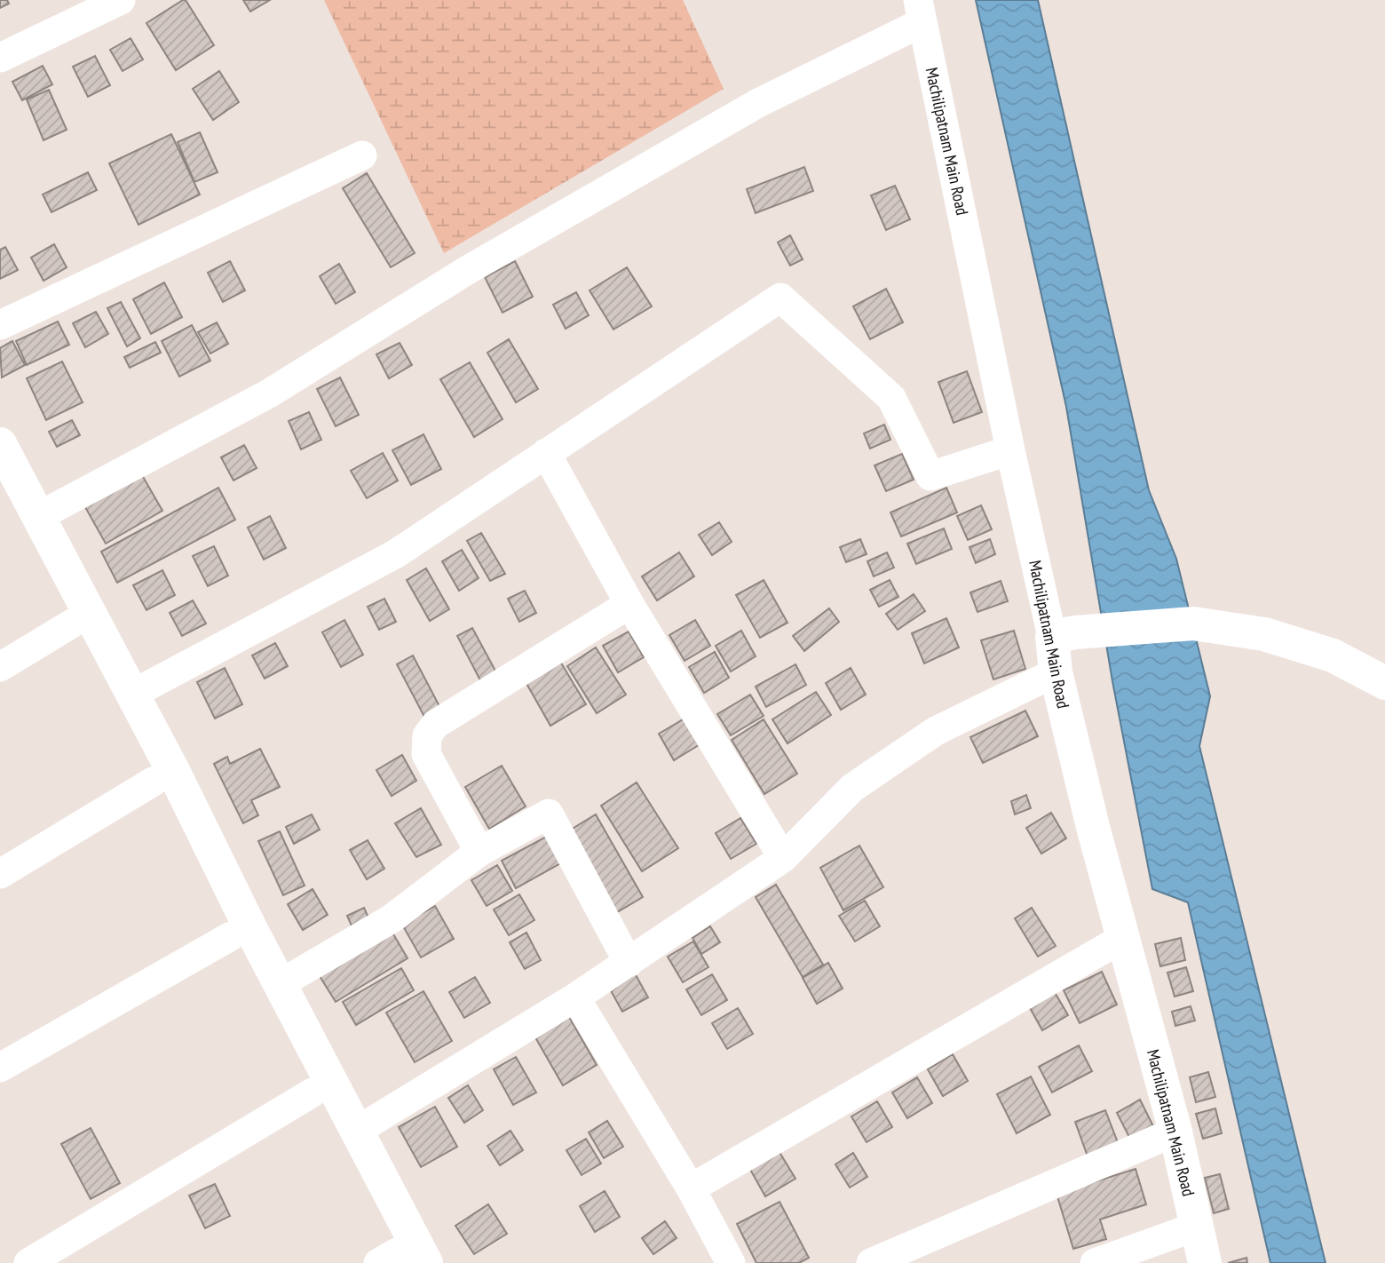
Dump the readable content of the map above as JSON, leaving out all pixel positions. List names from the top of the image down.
{
  "streets": {
    "main road": ["Machilipatnam Main Road"]
  }
}
